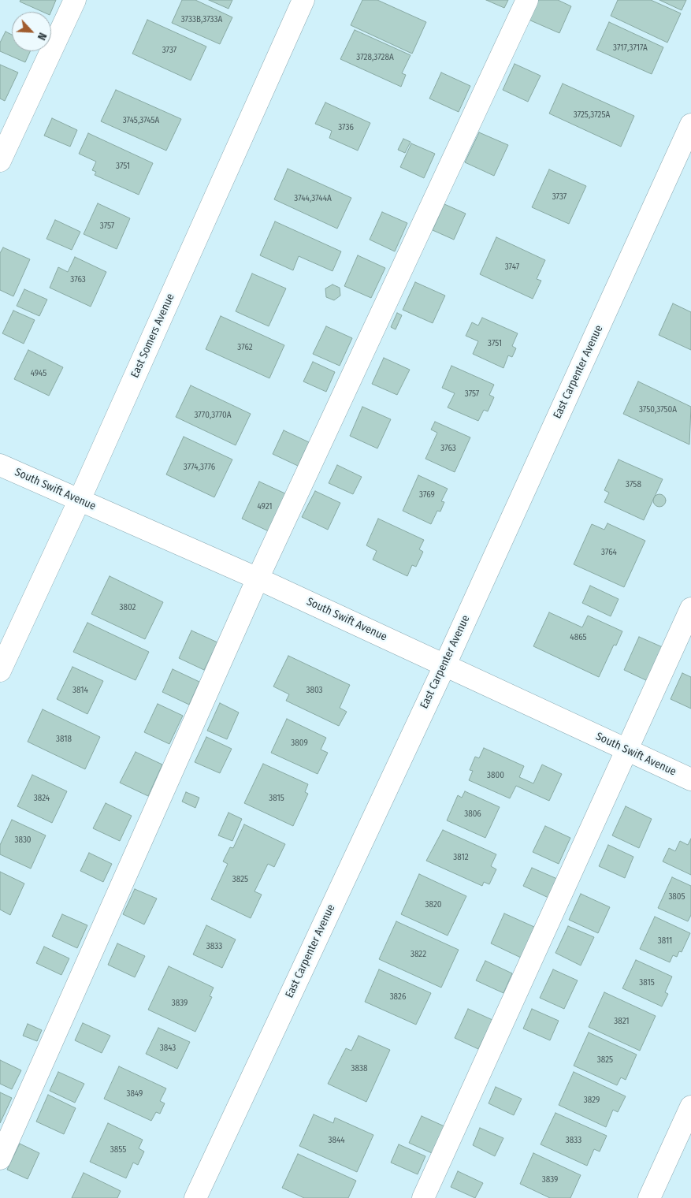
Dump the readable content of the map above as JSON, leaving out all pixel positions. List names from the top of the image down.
{
  "streets": {
    "street": ["East Somers Avenue", "East Carpenter Avenue", "South Swift Avenue"]
  },
  "crossings": [
    ["East Somers Avenue", "South Swift Avenue"],
    ["East Carpenter Avenue", "South Swift Avenue"]
  ],
  "house_numbers": [
    "3733B,3733A",
    "3717,3717A",
    "3737",
    "3728,3728A",
    "3725,3725A",
    "3745,3745A",
    "3736",
    "3751",
    "3737",
    "3744,3744A",
    "3757",
    "3747",
    "3763",
    "3751",
    "3762",
    "4945",
    "3757",
    "3750,3750A",
    "3770,3770A",
    "3763",
    "3774,3776",
    "3758",
    "3769",
    "4921",
    "3764",
    "3802",
    "4865",
    "3814",
    "3803",
    "3818",
    "3809",
    "3800",
    "3824",
    "3815",
    "3806",
    "3830",
    "3812",
    "3825",
    "3805",
    "3820",
    "3811",
    "3833",
    "3822",
    "3815",
    "3826",
    "3839",
    "3821",
    "3843",
    "3825",
    "3838",
    "3849",
    "3829",
    "3844",
    "3833",
    "3855",
    "3839"
  ],
  "north": "bottom right"
}
